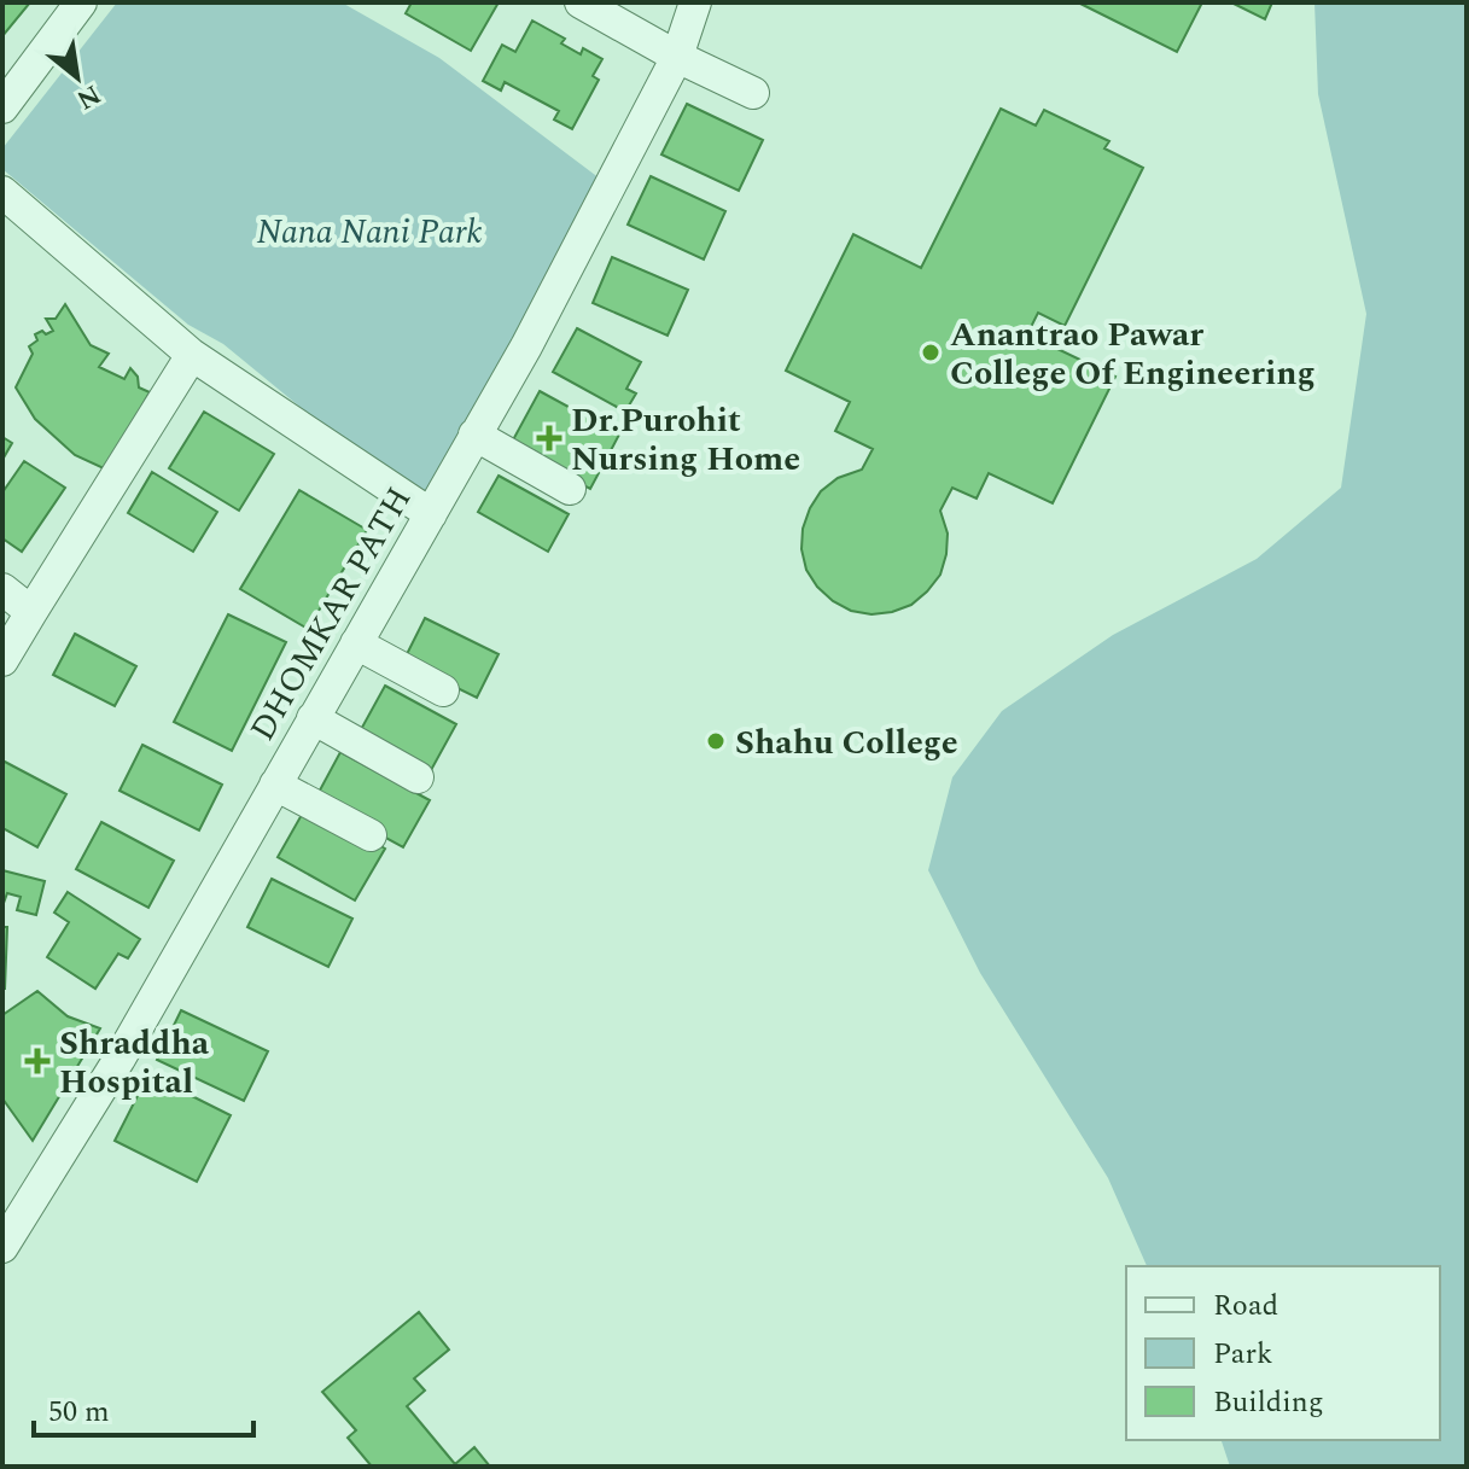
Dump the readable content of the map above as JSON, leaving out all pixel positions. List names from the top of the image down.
{
  "streets": {
    "street": ["DHOMKAR PATH"]
  },
  "parks": ["Nana Nani Park"],
  "places": {
    "other": ["Anantrao Pawar College Of Engineering", "Shahu College"],
    "health": ["Dr.Purohit Nursing Home", "Shraddha Hospital"]
  },
  "legend": ["Road", "Park", "Building"],
  "scale_bar": "50 m",
  "north": "bottom right"
}
